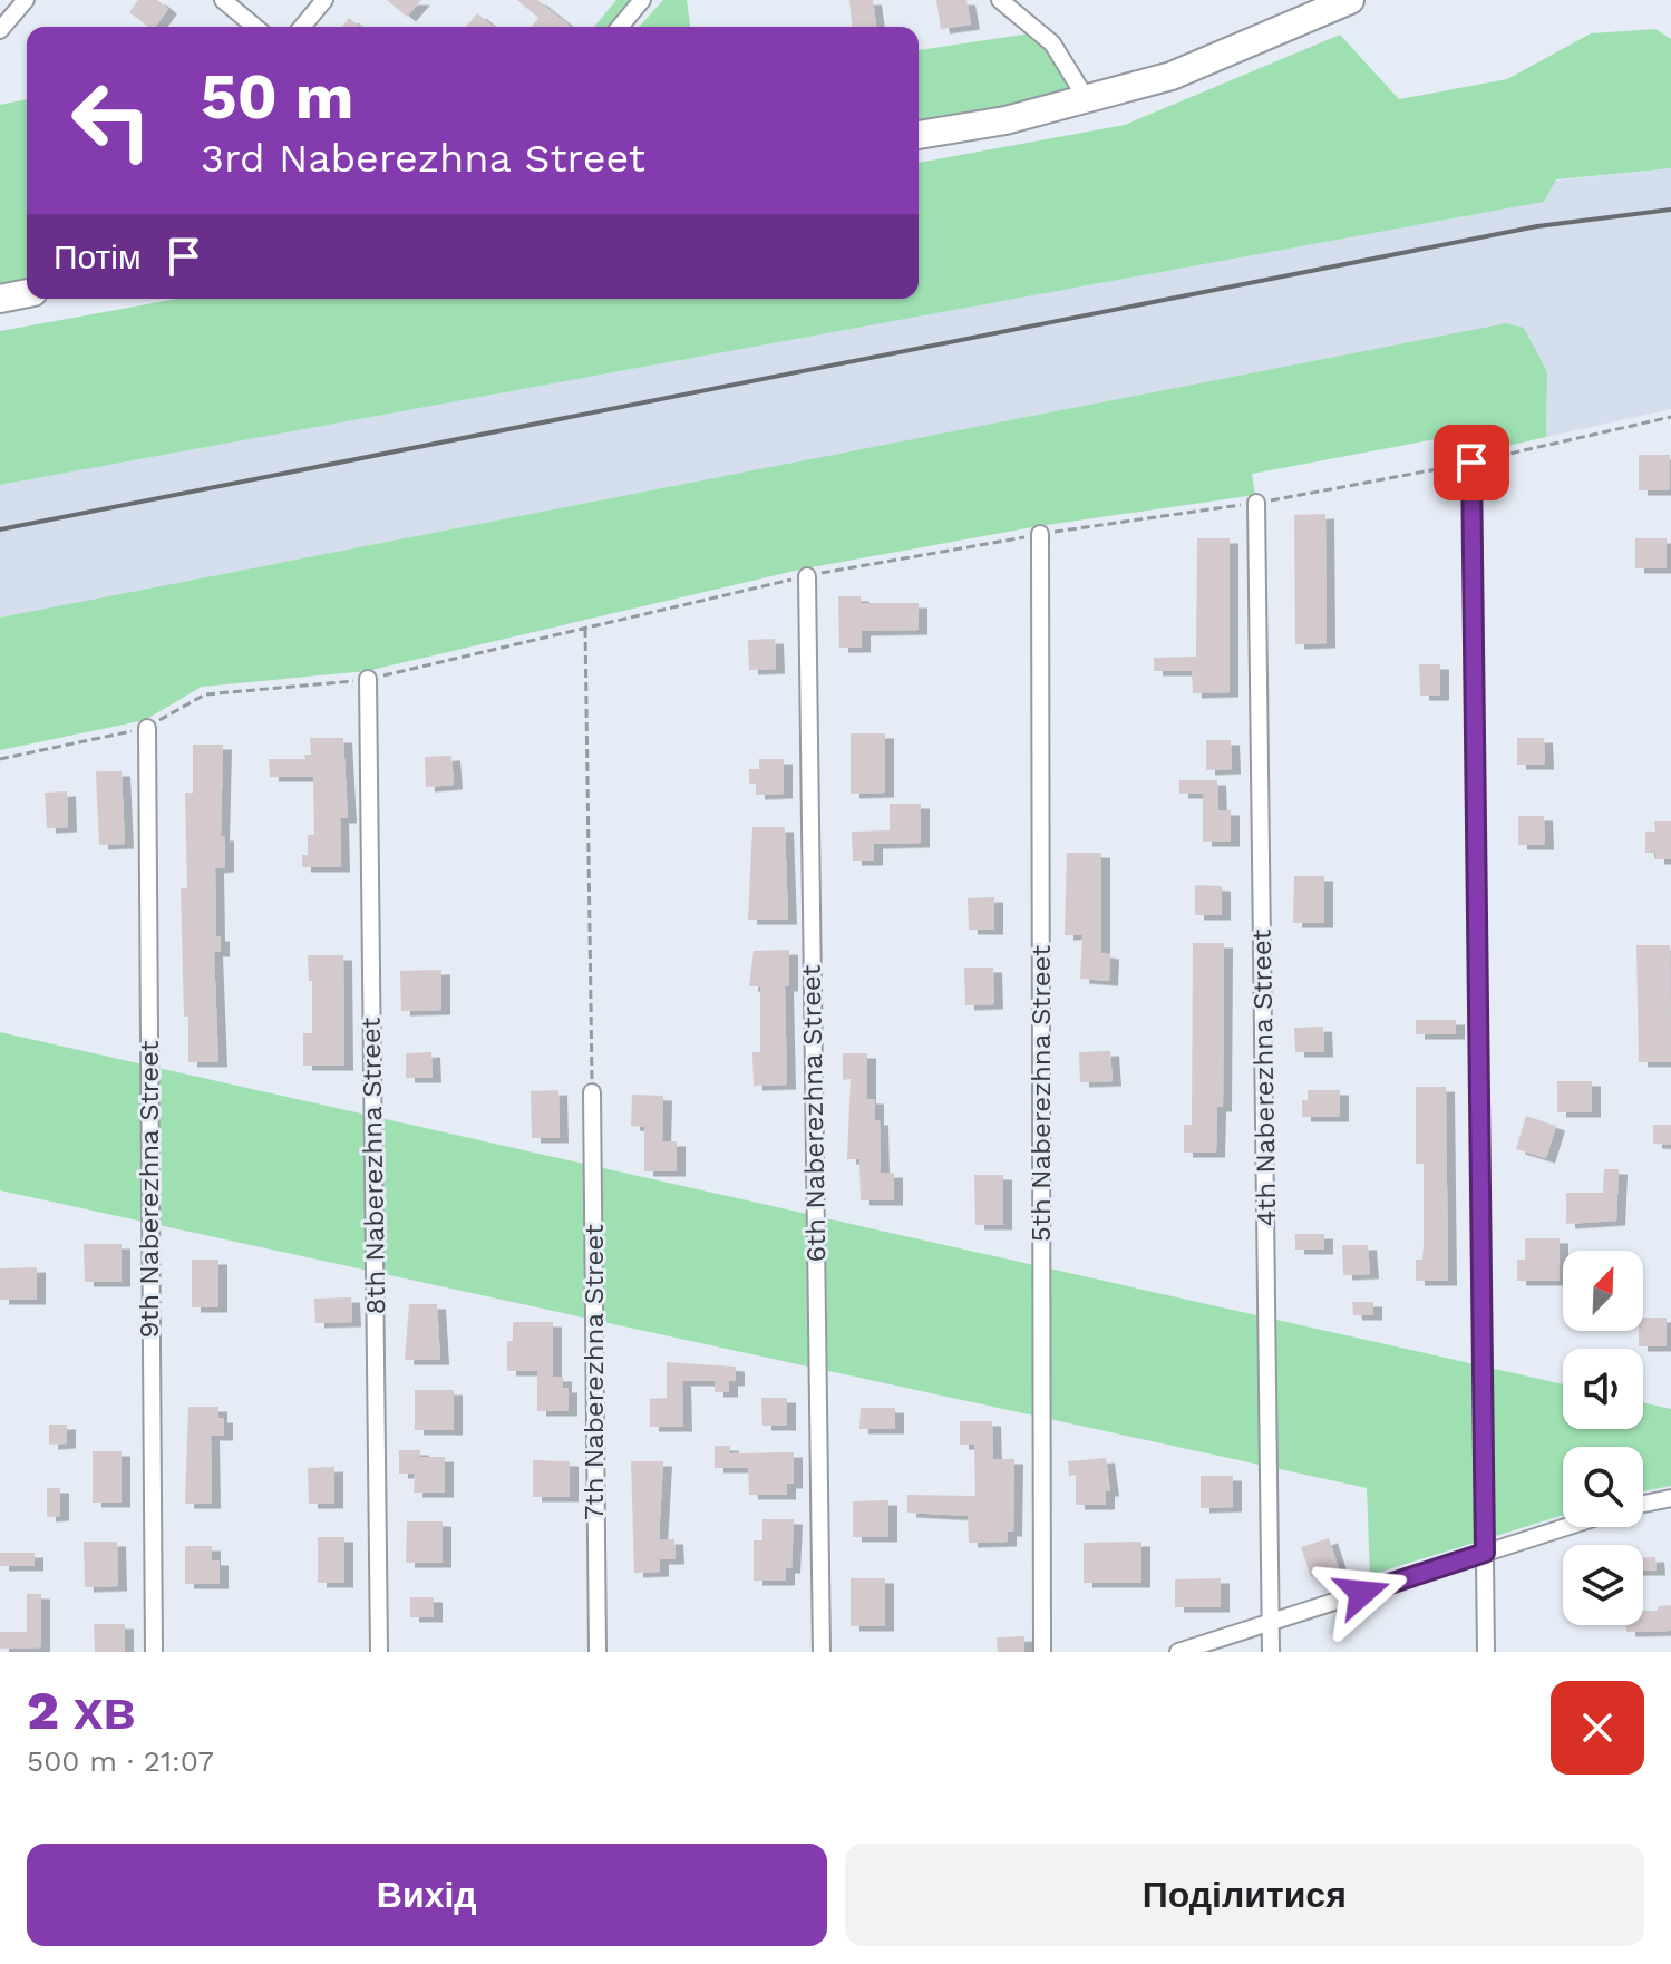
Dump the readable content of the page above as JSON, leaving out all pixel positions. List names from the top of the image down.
{
  "streets": {
    "street": [
      "4th Naberezhna Street",
      "5th Naberezhna Street",
      "6th Naberezhna Street",
      "8th Naberezhna Street",
      "9th Naberezhna Street",
      "7th Naberezhna Street"
    ]
  },
  "north": "top right",
  "page": {
    "turn": ["50 m", "3rd Naberezhna Street"],
    "then": "Потім",
    "heading": ["2 хв", "500 m · 21:07"],
    "buttons": ["Вихід", "Поділитися"]
  }
}
